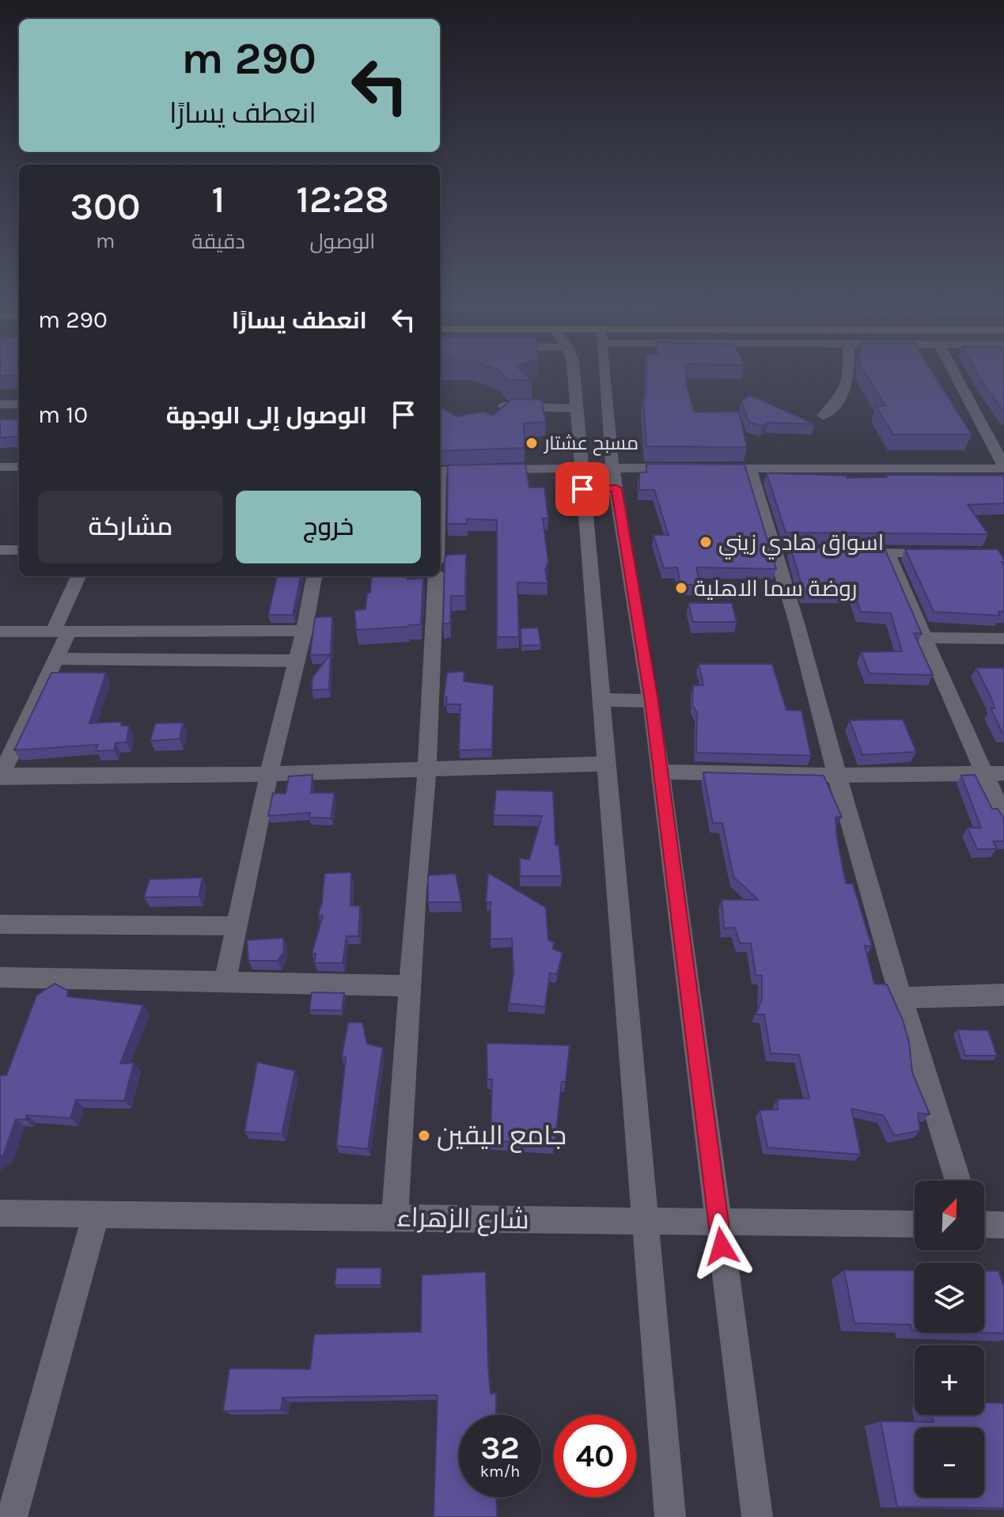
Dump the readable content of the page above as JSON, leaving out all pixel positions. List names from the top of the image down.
{
  "streets": {
    "street": ["شارع الزهراء"]
  },
  "places": [
    "مسبح عشتار",
    "اسواق هادي زيني",
    "روضة سما الاهلية",
    "جامع اليقين"
  ],
  "north": "top right",
  "page": {
    "turn": ["290 m", "انعطف يسارًا"],
    "eta": [
      "12:28",
      "الوصول",
      "1",
      "دقيقة",
      "300",
      "m"
    ],
    "list": [
      {
        "name": "انعطف يسارًا",
        "value": "290 m"
      },
      {
        "name": "الوصول إلى الوجهة",
        "value": "10 m"
      }
    ],
    "buttons": ["خروج", "مشاركة"],
    "map_buttons": ["+", "−"],
    "speed": "32 km/h",
    "limit": "40"
  }
}
